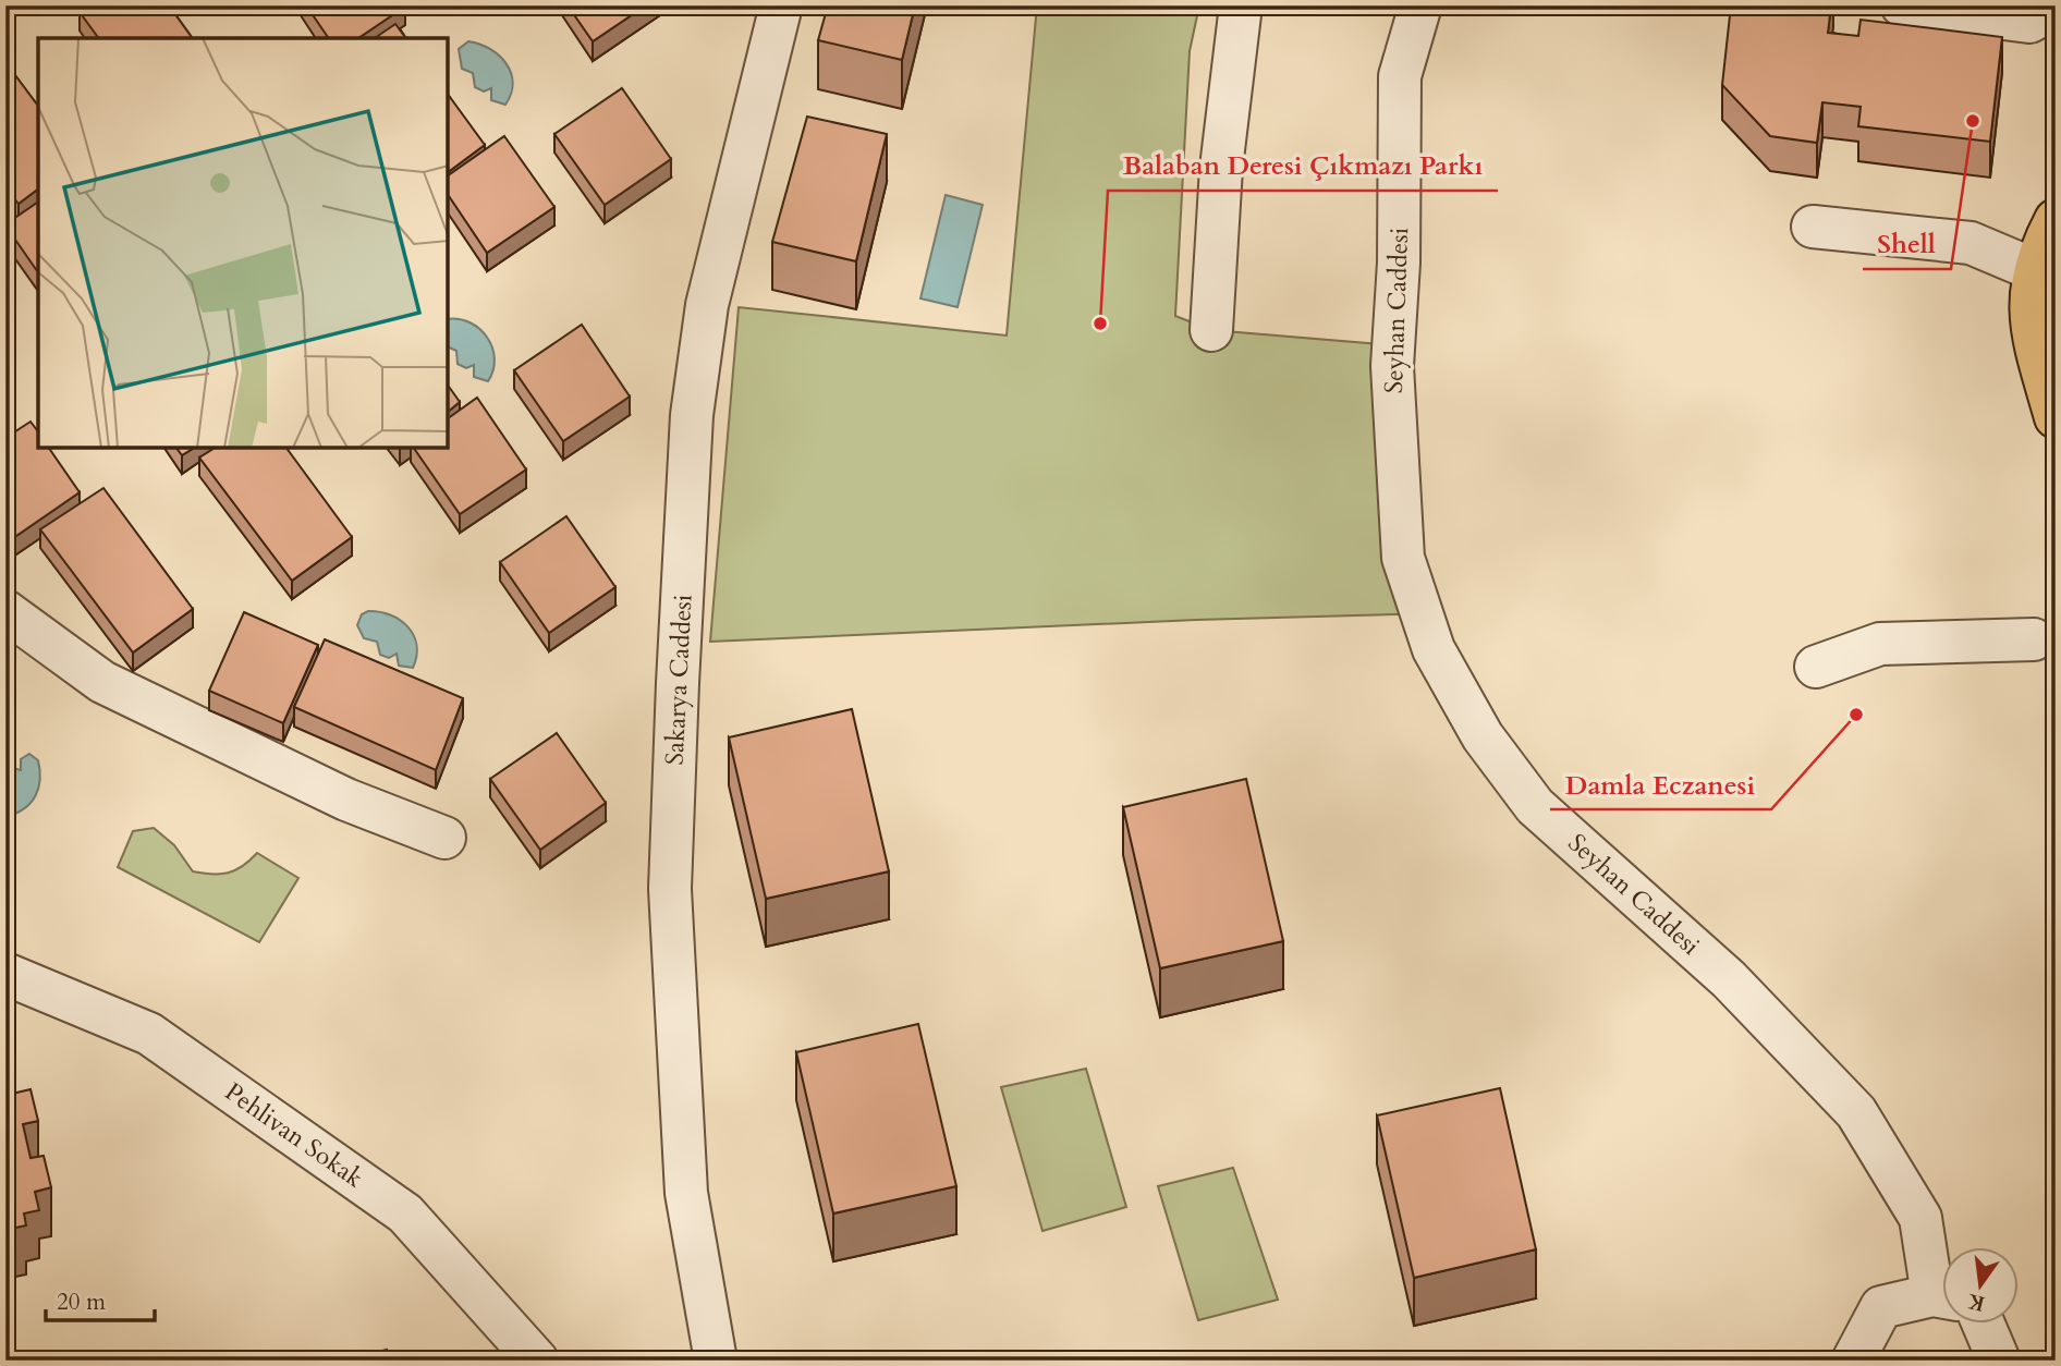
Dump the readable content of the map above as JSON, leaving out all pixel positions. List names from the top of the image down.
{
  "streets": {
    "street": ["Seyhan Caddesi", "Sakarya Caddesi", "Pehlivan Sokak"]
  },
  "places": ["Shell", "Balaban Deresi Çıkmazı Parkı", "Damla Eczanesi"],
  "scale_bar": "20 m",
  "north": "bottom"
}
